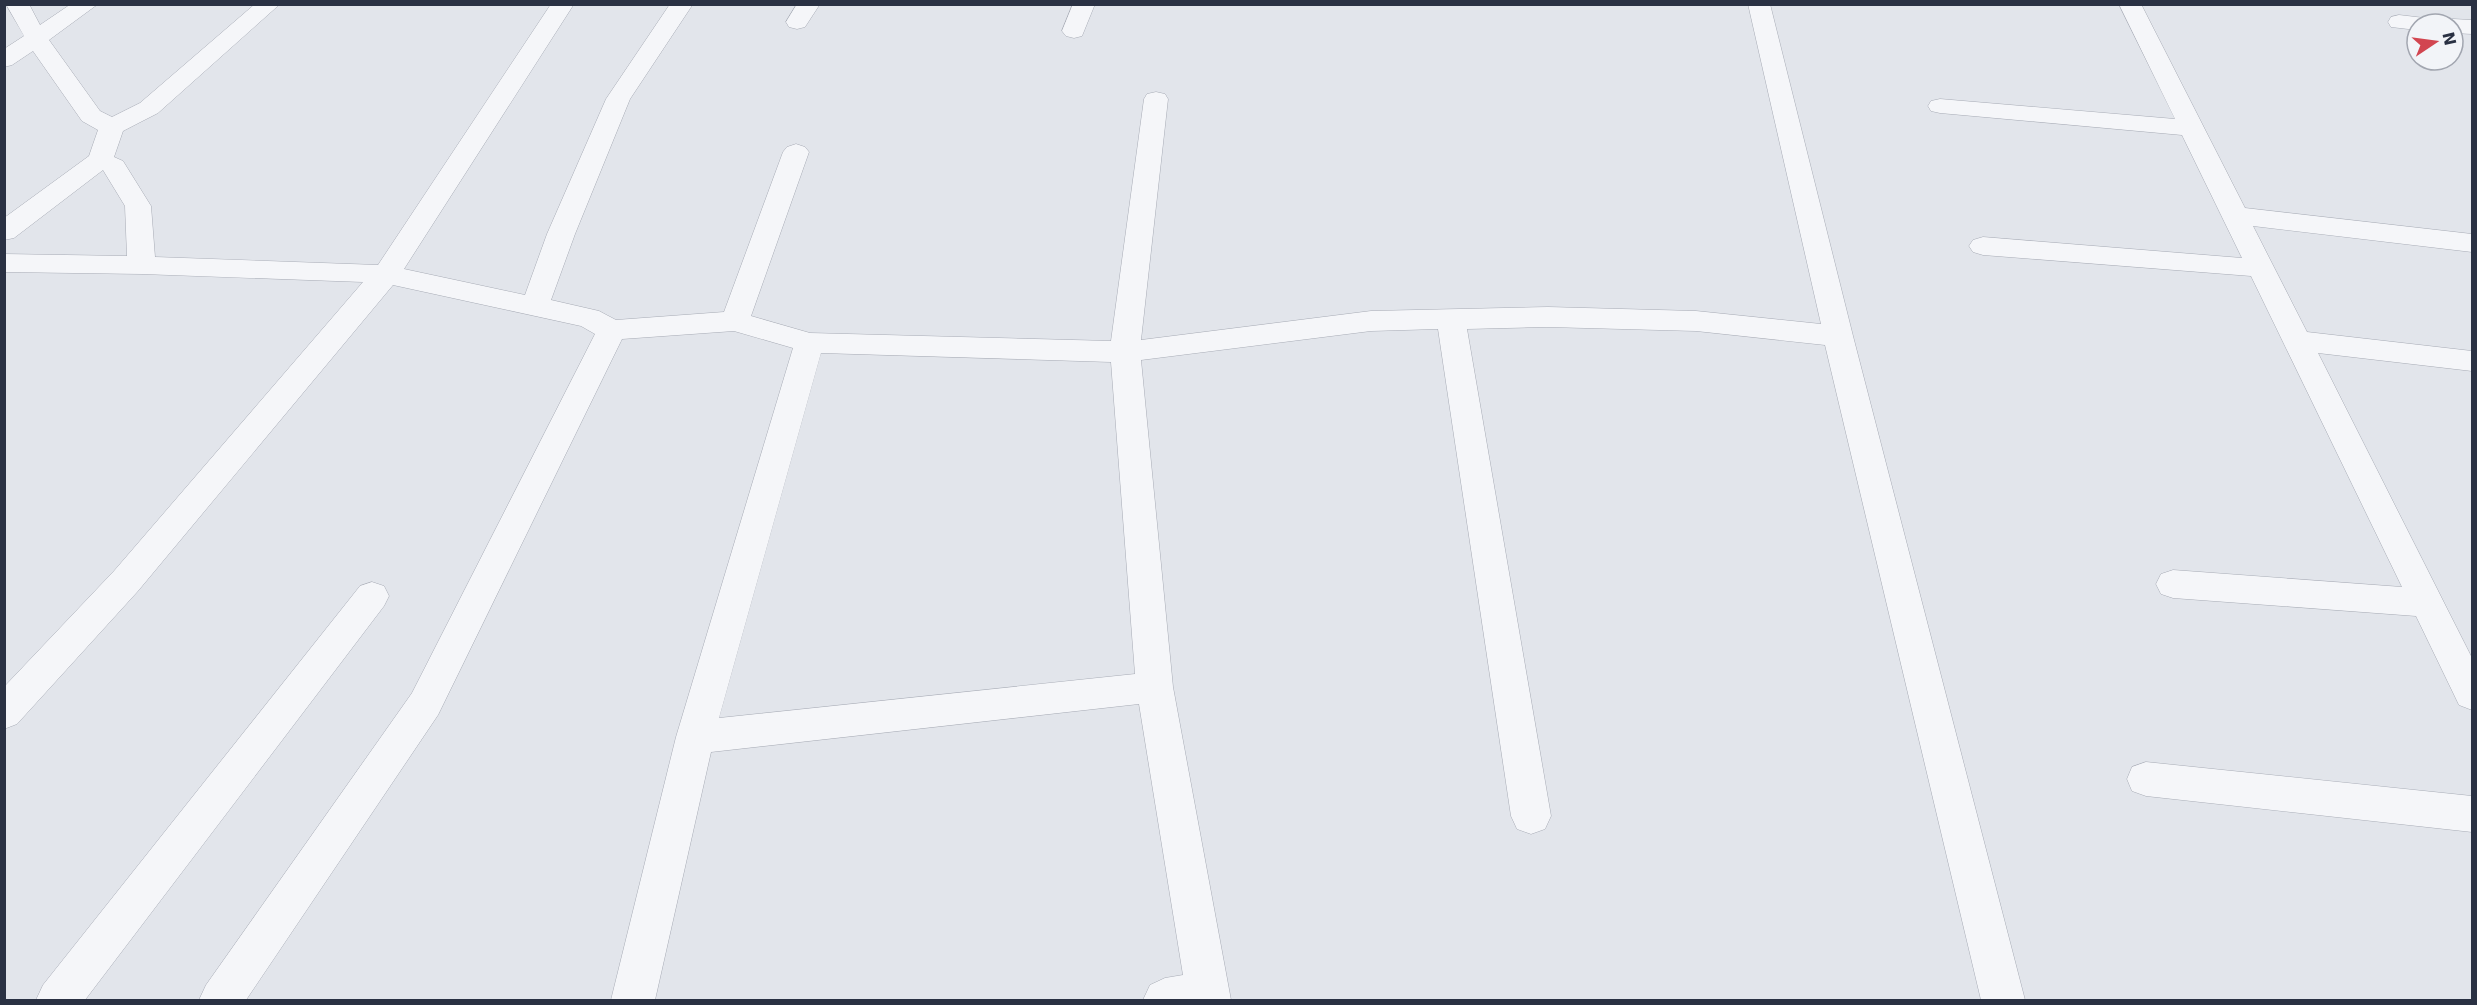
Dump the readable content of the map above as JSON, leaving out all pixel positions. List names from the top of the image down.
{
  "north": "right"
}
